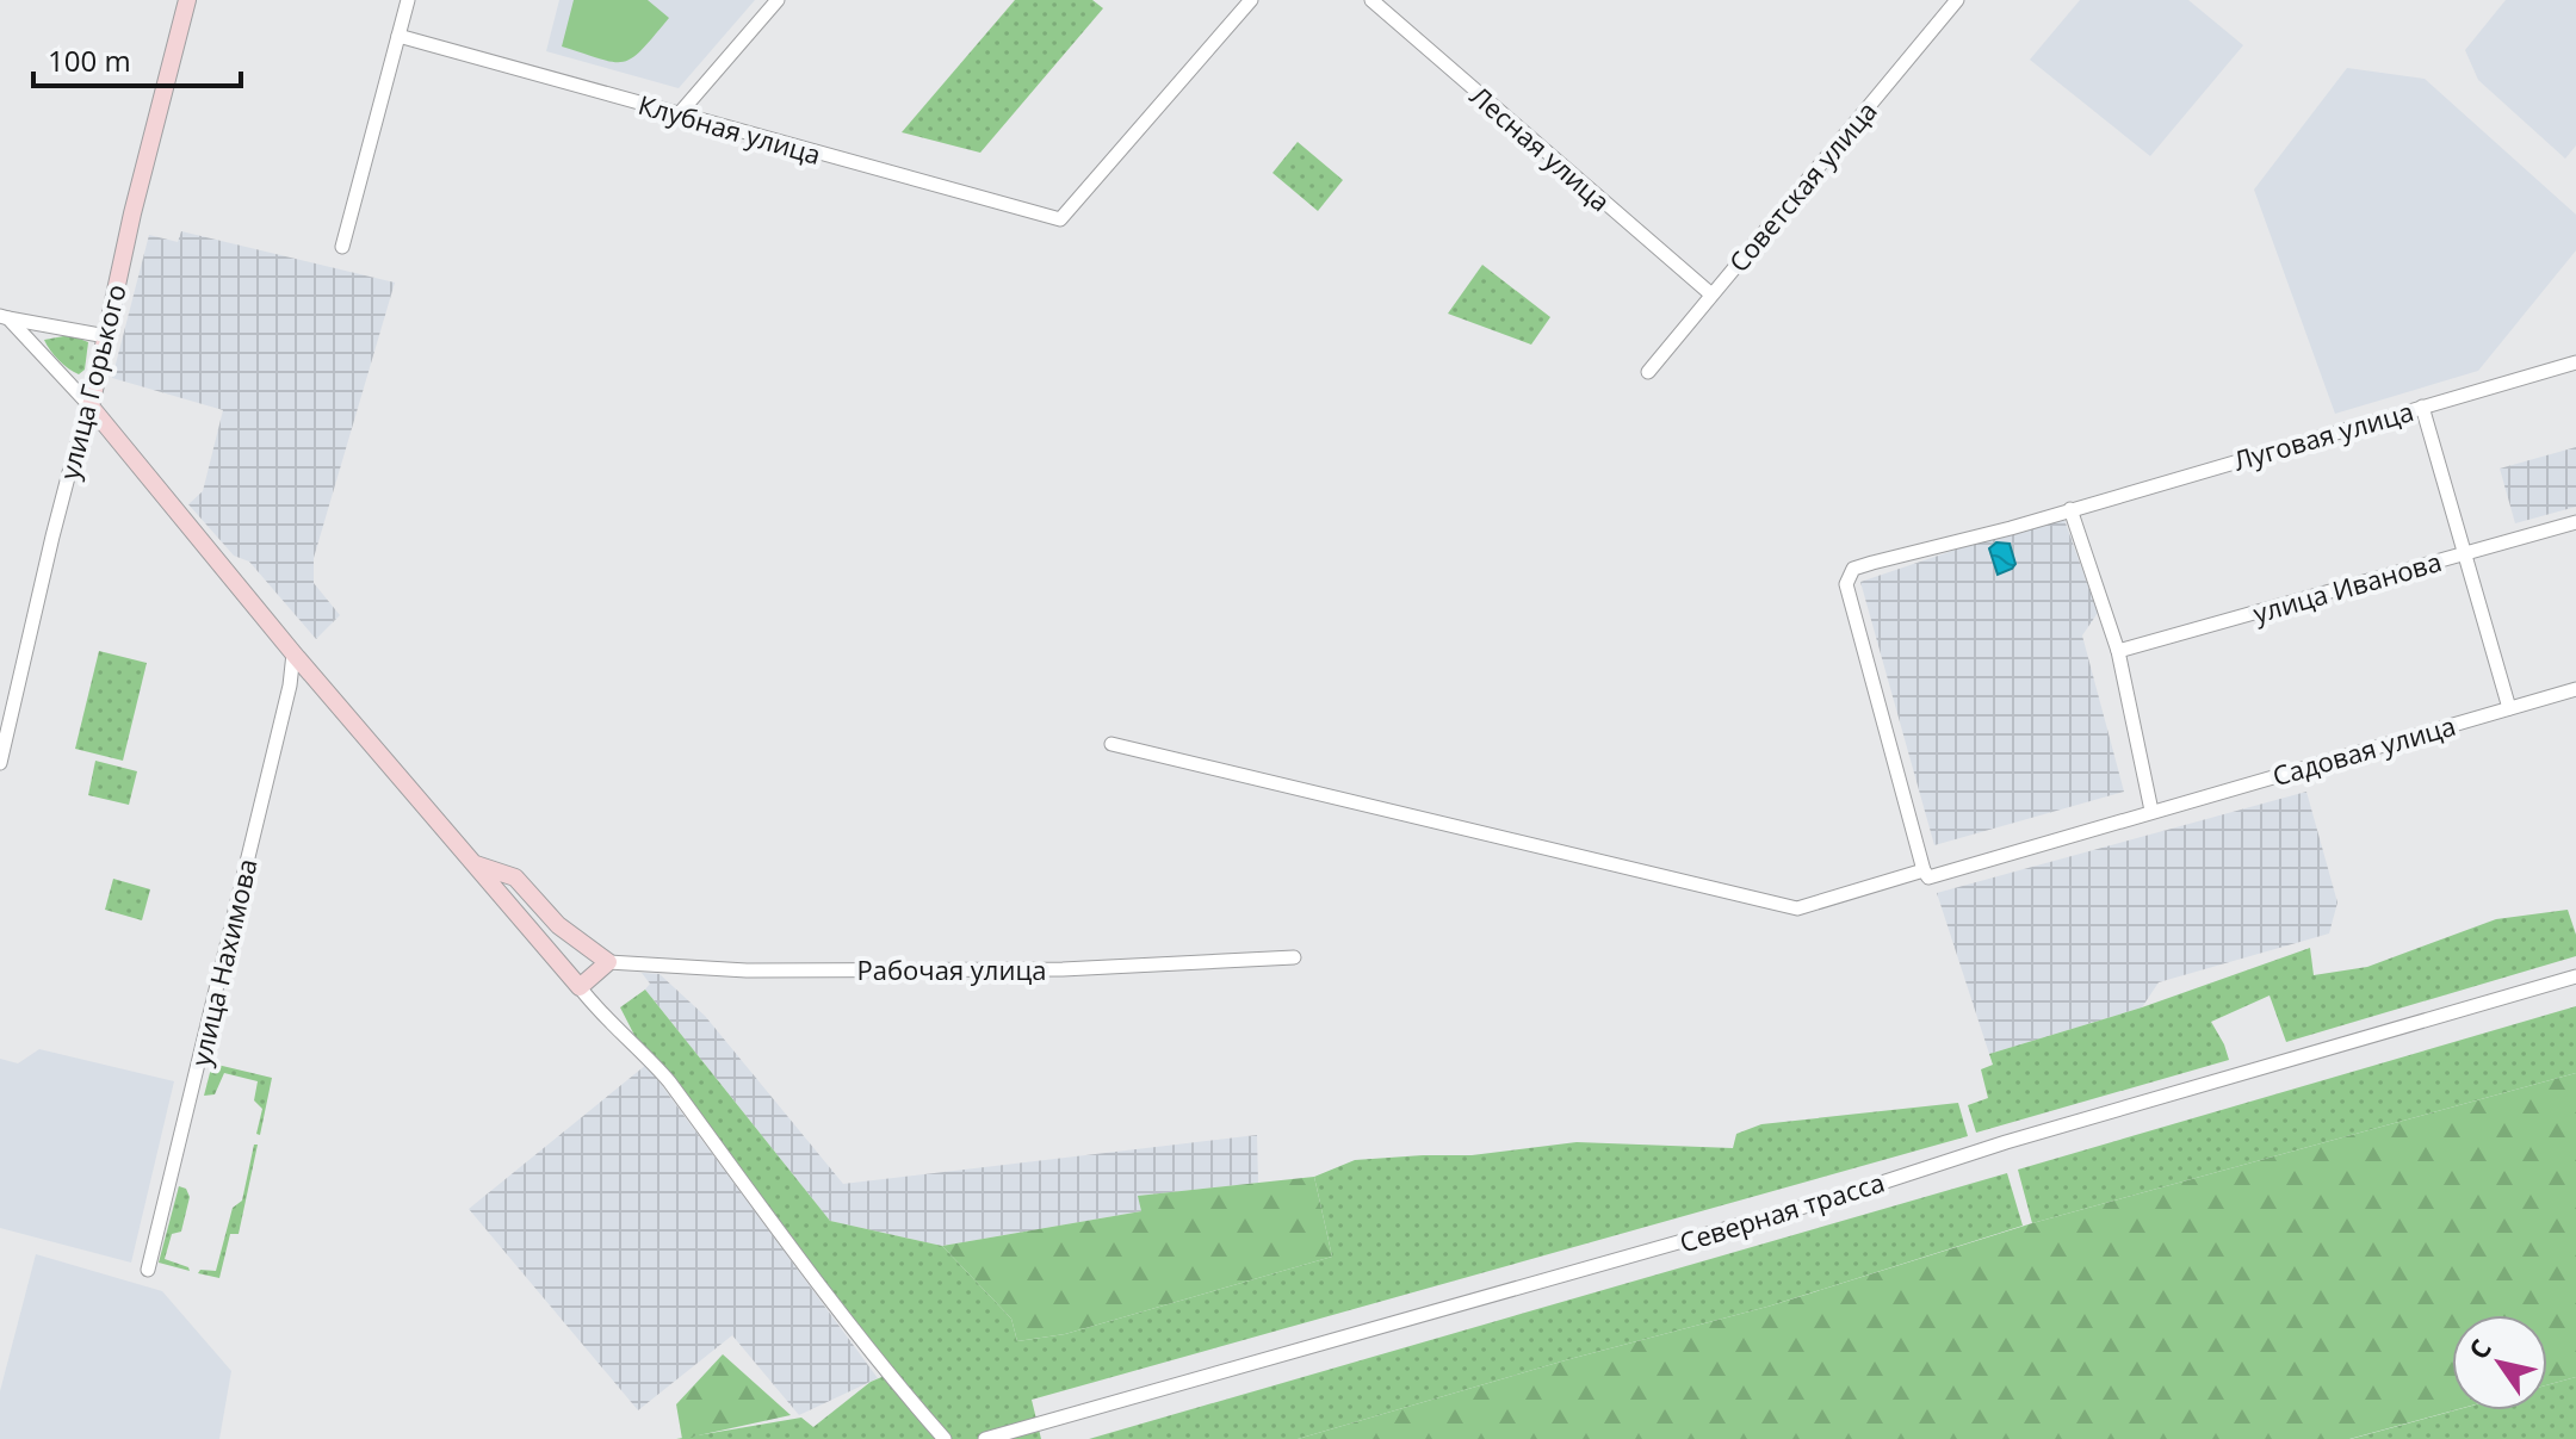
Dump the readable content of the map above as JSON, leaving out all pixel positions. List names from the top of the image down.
{
  "streets": {
    "street": [
      "Клубная улица",
      "Лесная улица",
      "Советская улица",
      "улица Горького",
      "Луговая улица",
      "улица Иванова",
      "Садовая улица",
      "улица Нахимова",
      "Рабочая улица",
      "Северная трасса"
    ]
  },
  "crossings": [
    ["Лесная улица", "Советская улица"],
    ["Луговая улица", "Садовая улица"]
  ],
  "scale_bar": "100 m",
  "north": "top left"
}
